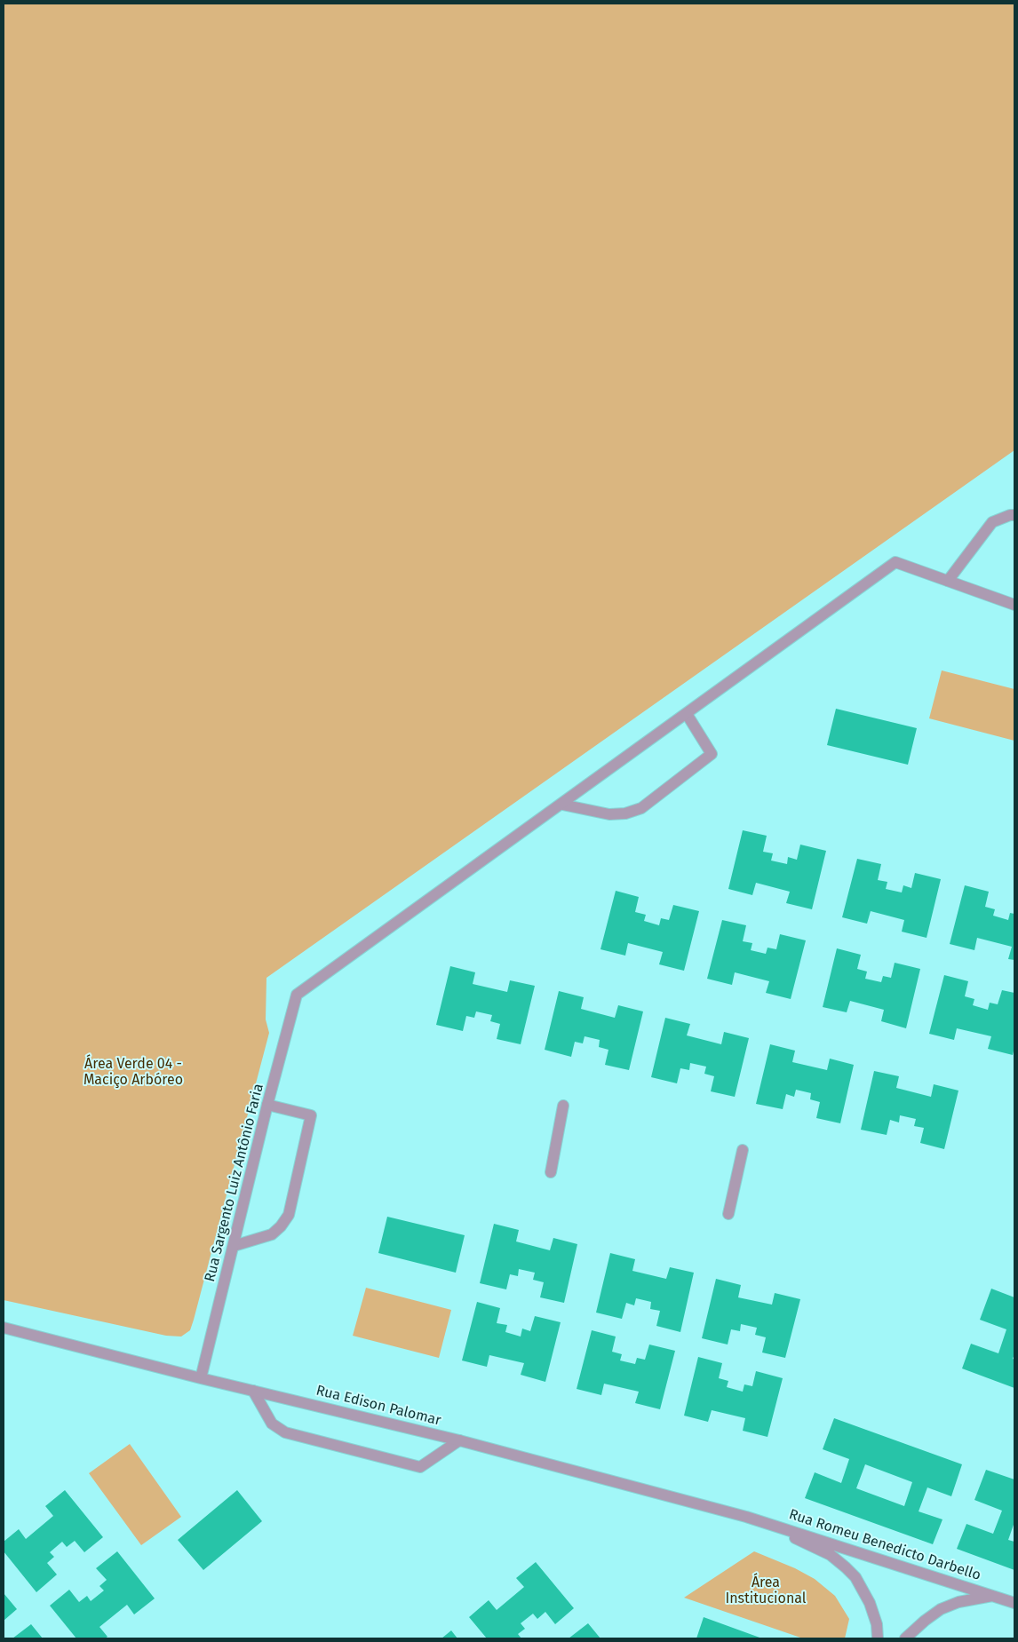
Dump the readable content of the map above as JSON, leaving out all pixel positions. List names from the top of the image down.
{
  "streets": {
    "street": ["Rua Sargento Luiz Antônio Faria", "Rua Edison Palomar", "Rua Romeu Benedicto Darbello"]
  },
  "crossings": [
    ["Rua Sargento Luiz Antônio Faria", "Rua Edison Palomar"],
    ["Rua Edison Palomar", "Rua Romeu Benedicto Darbello"]
  ],
  "parks": ["Área Verde 04 - Maciço Arbóreo", "Área Institucional"]
}
